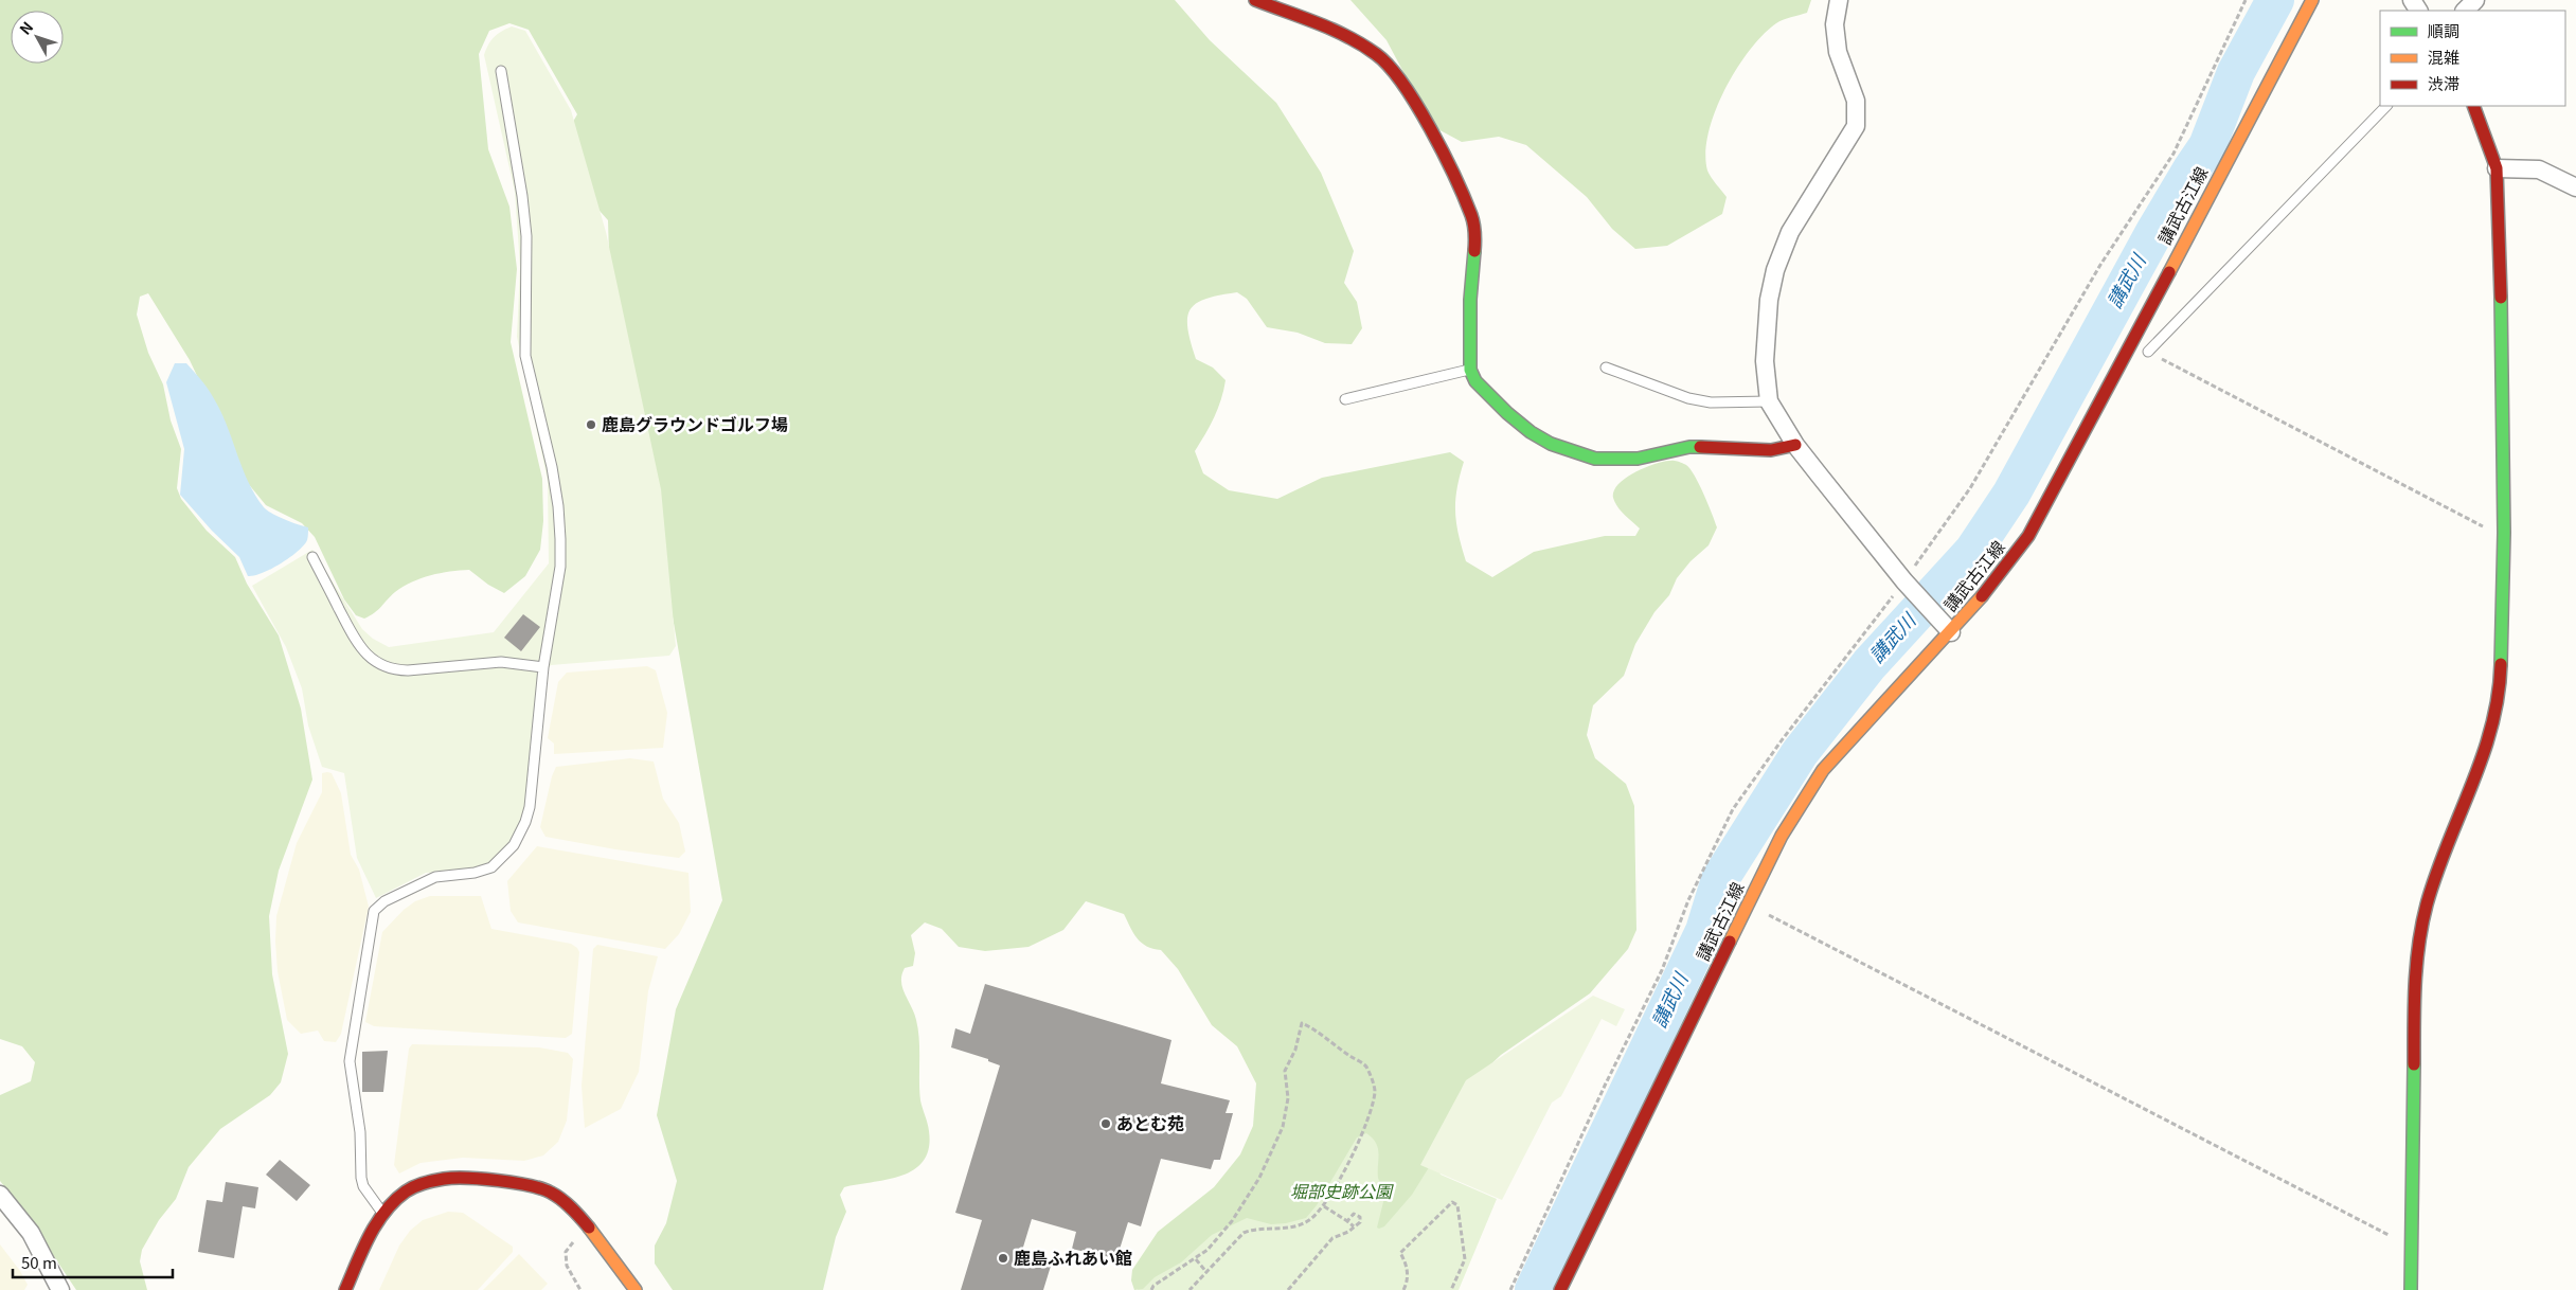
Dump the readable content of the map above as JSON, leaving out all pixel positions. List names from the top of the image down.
{
  "streets": {
    "street": ["講武古江線"]
  },
  "water": ["講武川"],
  "parks": ["堀部史跡公園"],
  "places": ["鹿島グラウンドゴルフ場", "あとむ苑", "鹿島ふれあい館"],
  "legend": ["順調", "混雑", "渋滞"],
  "scale_bar": "50 m",
  "north": "top left"
}
